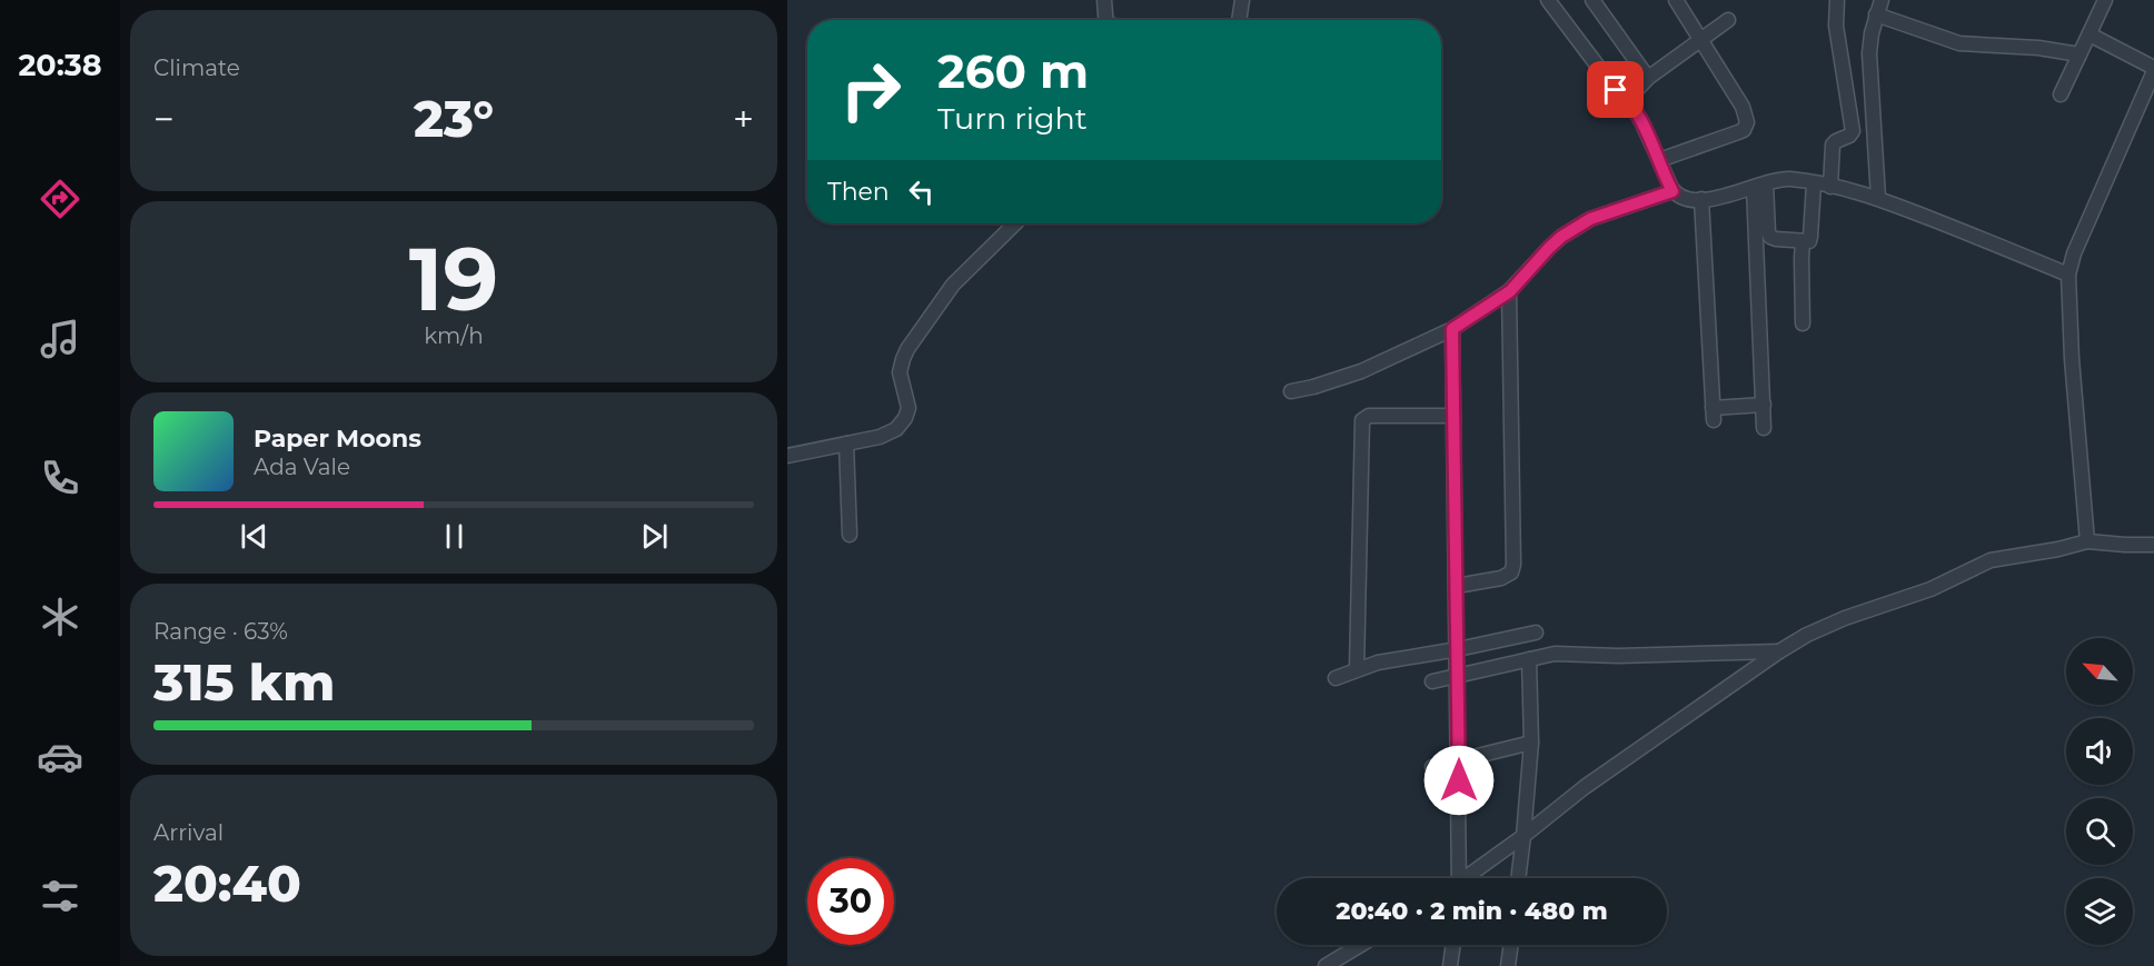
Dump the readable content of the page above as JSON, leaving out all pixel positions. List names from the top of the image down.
{
  "north": "top left",
  "page": {
    "tabs": "20:38",
    "tile": [
      "Climate",
      ["19", "km/h"],
      ["Range · 63%", "315 km"],
      ["Arrival", "20:40"]
    ],
    "turn": ["260 m", "Turn right"],
    "heat": ["−", "23°", "+"],
    "then": "Then",
    "song": ["Paper Moons", "Ada Vale"],
    "limit": "30",
    "trip": "20:40 · 2 min · 480 m"
  }
}
